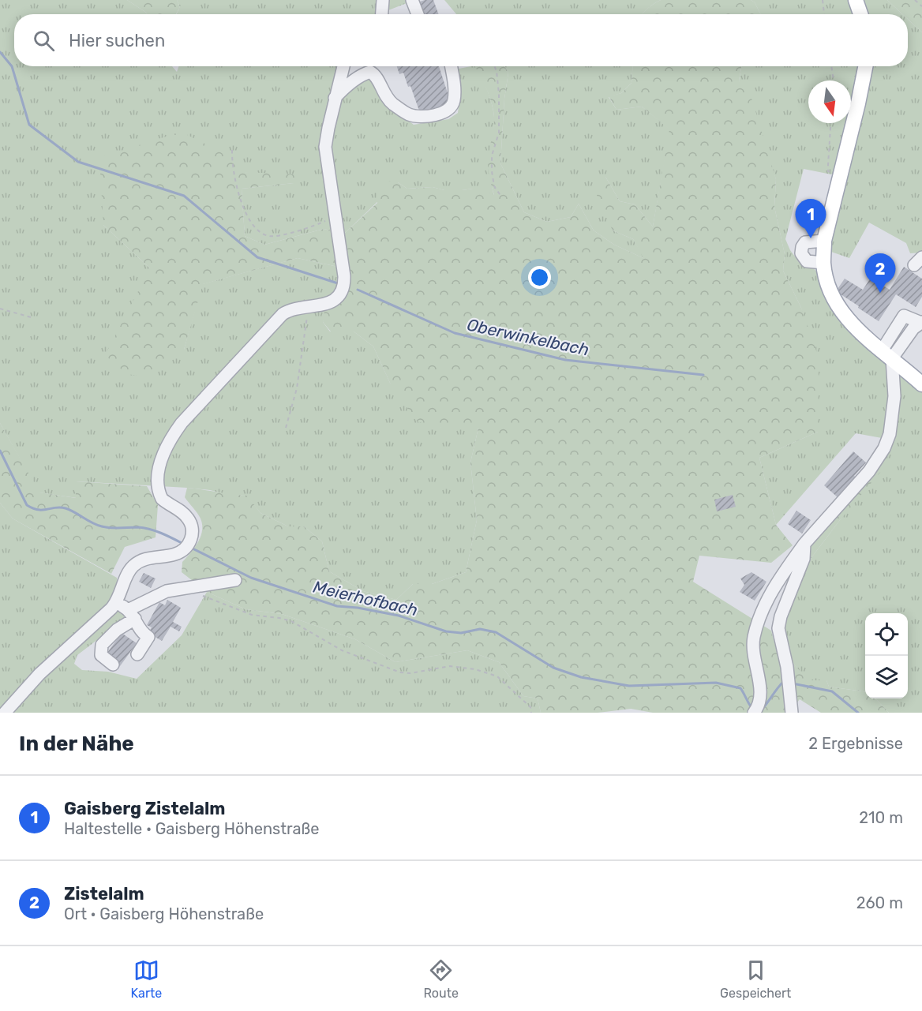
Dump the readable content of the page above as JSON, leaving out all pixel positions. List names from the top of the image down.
{
  "water": ["Oberwinkelbach", "Meierhofbach"],
  "north": "bottom",
  "page": {
    "search": "Hier suchen",
    "pins": ["1", "2"],
    "heading": ["In der Nähe", "2 Ergebnisse"],
    "list": [
      {
        "mark": "1",
        "name": "Gaisberg Zistelalm",
        "note": "Haltestelle · Gaisberg Höhenstraße",
        "value": "210 m"
      },
      {
        "mark": "2",
        "name": "Zistelalm",
        "note": "Ort · Gaisberg Höhenstraße",
        "value": "260 m"
      }
    ],
    "nav": ["Karte", "Route", "Gespeichert"]
  }
}
